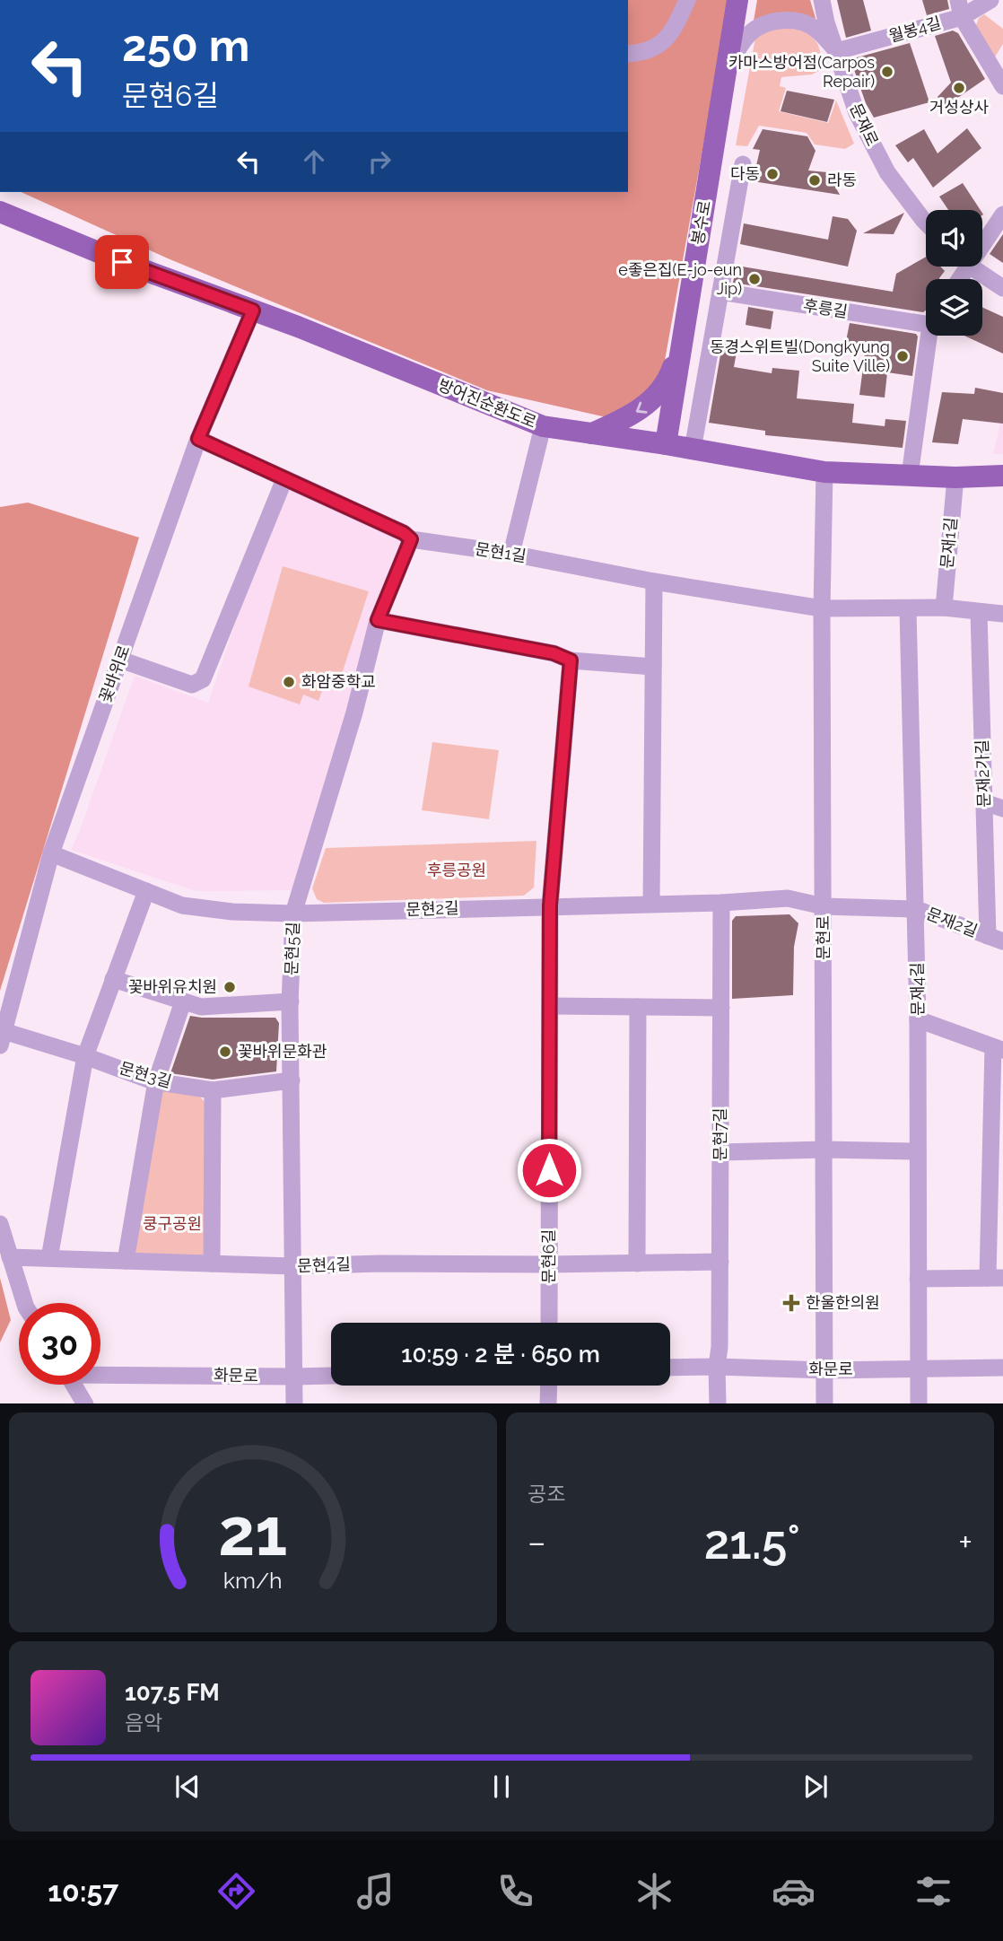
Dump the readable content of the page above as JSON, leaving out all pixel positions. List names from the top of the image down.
{
  "streets": {
    "main road": ["봉수로", "방어진순환도로"],
    "street": [
      "월봉4길",
      "문재로",
      "후릉길",
      "문재1길",
      "문현1길",
      "꽃바위로",
      "문재2가길",
      "문현2길",
      "문재2길",
      "문현로",
      "문현5길",
      "문재4길",
      "문현3길",
      "문현7길",
      "문현6길",
      "문현4길",
      "화문로"
    ]
  },
  "crossings": [
    ["월봉4길", "문재로"],
    ["봉수로", "방어진순환도로"],
    ["후릉길", "방어진순환도로"],
    ["방어진순환도로", "문재1길"],
    ["방어진순환도로", "꽃바위로"],
    ["방어진순환도로", "문현로"],
    ["문현1길", "꽃바위로"],
    ["문현1길", "문현로"],
    ["문현1길", "문현5길"],
    ["꽃바위로", "문현2길"],
    ["꽃바위로", "문현3길"],
    ["문재2가길", "문재2길"],
    ["문현2길", "문재2길"],
    ["문현2길", "문현로"],
    ["문현2길", "문현5길"],
    ["문현2길", "문현7길"],
    ["문현2길", "문현6길"],
    ["문재2길", "문현로"],
    ["문재2길", "문재4길"],
    ["문현로", "화문로"],
    ["문현5길", "문현3길"],
    ["문현5길", "문현4길"],
    ["문현5길", "화문로"],
    ["문재4길", "화문로"],
    ["문현7길", "문현4길"],
    ["문현7길", "화문로"],
    ["문현6길", "문현4길"]
  ],
  "parks": ["후릉공원", "쿵구공원"],
  "places": {
    "other": [
      "카마스방어점(Carpos Repair)",
      "거성상사",
      "다동",
      "라동",
      "e좋은집(E-jo-eun Jip)",
      "동경스위트빌(Dongkyung Suite Ville)",
      "화암중학교",
      "꽃바위유치원",
      "꽃바위문화관"
    ],
    "health": ["한울한의원"]
  },
  "page": {
    "turn": ["250 m", "문현6길"],
    "limit": "30",
    "trip": "10:59 · 2 분 · 650 m",
    "tile": "공조",
    "heat": ["−", "21.5°", "+"],
    "song": ["107.5 FM", "음악"],
    "tabs": "10:57",
    "gauge": ["21", "km/h"]
  }
}
